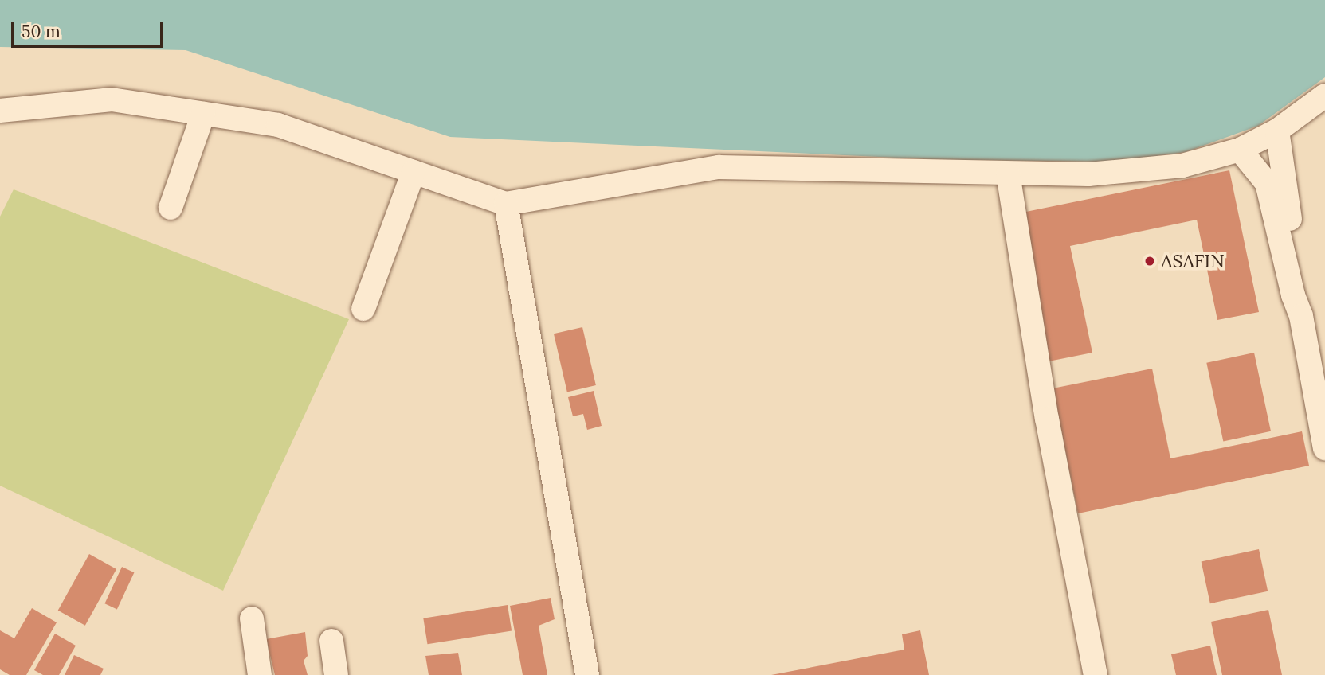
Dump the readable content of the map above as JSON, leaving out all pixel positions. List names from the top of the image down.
{
  "places": ["ASAFIN"],
  "scale_bar": "50 m"
}
